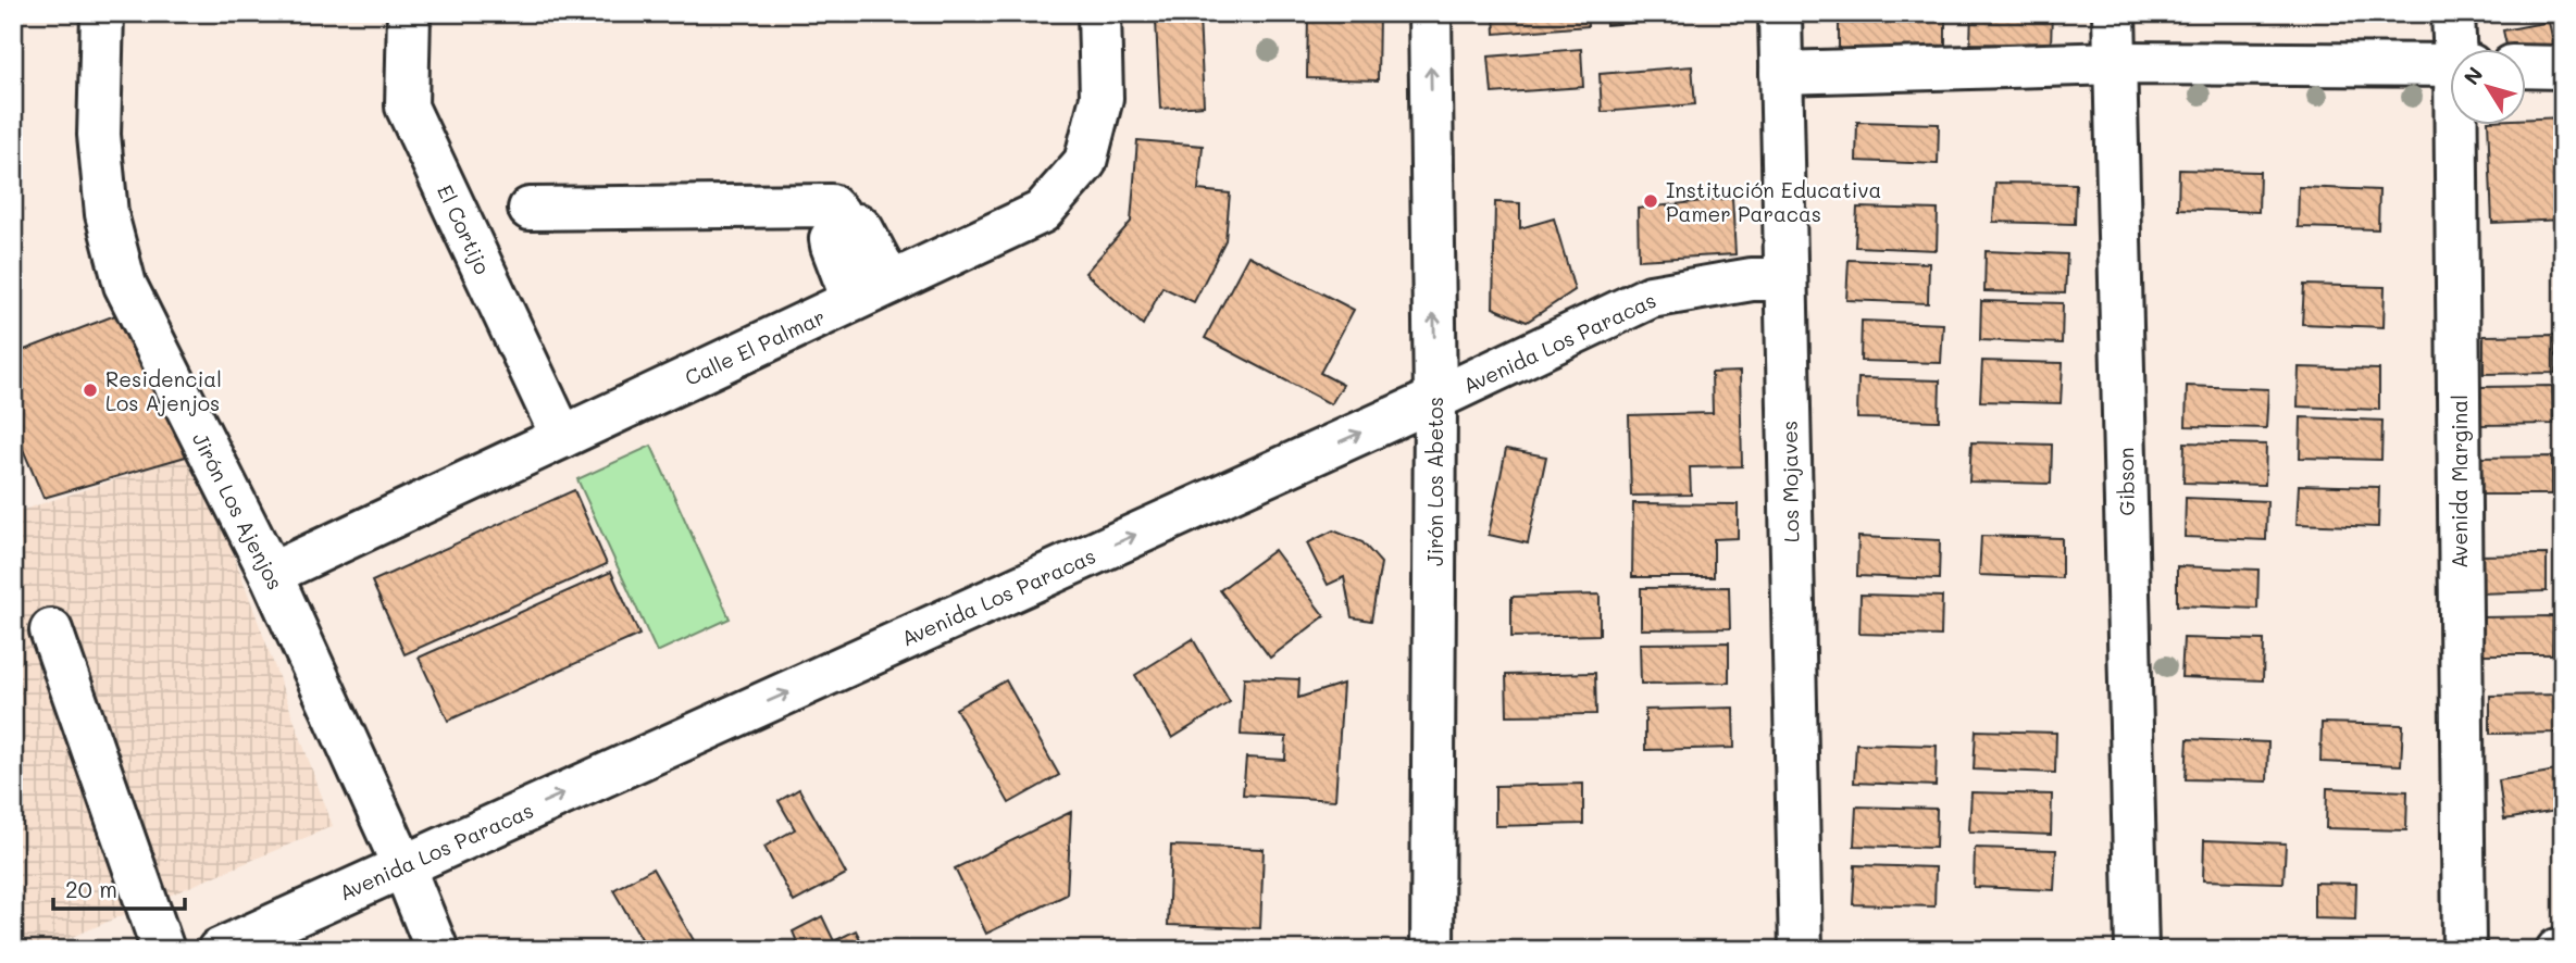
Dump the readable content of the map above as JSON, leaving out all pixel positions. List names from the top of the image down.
{
  "streets": {
    "street": [
      "El Cortijo",
      "Avenida Los Paracas",
      "Calle El Palmar",
      "Jirón Los Abetos",
      "Los Mojaves",
      "Gibson",
      "Avenida Marginal",
      "Jirón Los Ajenjos"
    ]
  },
  "crossings": [
    ["El Cortijo", "Calle El Palmar"],
    ["Avenida Los Paracas", "Jirón Los Abetos"],
    ["Avenida Los Paracas", "Los Mojaves"],
    ["Avenida Los Paracas", "Jirón Los Ajenjos"],
    ["Calle El Palmar", "Jirón Los Ajenjos"]
  ],
  "one_way": ["Avenida Los Paracas", "Jirón Los Abetos"],
  "places": ["Institución Educativa Pamer Paracas", "Residencial Los Ajenjos"],
  "scale_bar": "20 m",
  "north": "top left"
}
